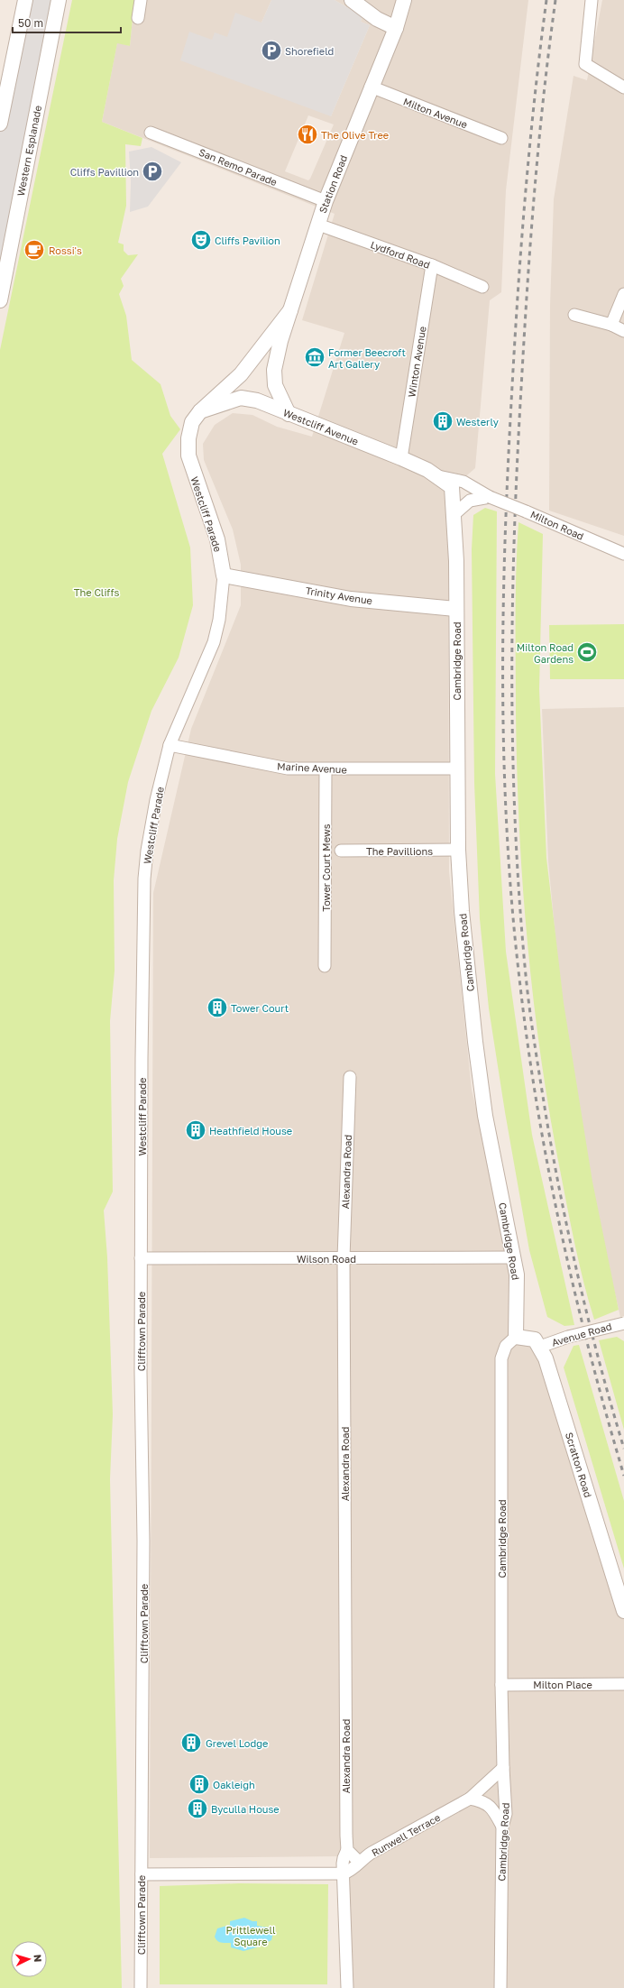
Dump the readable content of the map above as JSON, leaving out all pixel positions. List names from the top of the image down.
{
  "streets": {
    "street": [
      "Milton Avenue",
      "Western Esplanade",
      "San Remo Parade",
      "Station Road",
      "Lydford Road",
      "Winton Avenue",
      "Westcliff Avenue",
      "Westcliff Parade",
      "Milton Road",
      "Trinity Avenue",
      "Cambridge Road",
      "Marine Avenue",
      "The Pavillions",
      "Tower Court Mews",
      "Alexandra Road",
      "Wilson Road",
      "Clifftown Parade",
      "Avenue Road",
      "Scratton Road",
      "Milton Place",
      "Runwell Terrace"
    ]
  },
  "crossings": [
    ["Milton Avenue", "Station Road"],
    ["San Remo Parade", "Station Road"],
    ["Station Road", "Lydford Road"],
    ["Station Road", "Westcliff Avenue"],
    ["Station Road", "Westcliff Parade"],
    ["Lydford Road", "Winton Avenue"],
    ["Winton Avenue", "Westcliff Avenue"],
    ["Westcliff Avenue", "Westcliff Parade"],
    ["Westcliff Avenue", "Milton Road"],
    ["Westcliff Avenue", "Cambridge Road"],
    ["Westcliff Parade", "Trinity Avenue"],
    ["Westcliff Parade", "Marine Avenue"],
    ["Westcliff Parade", "Wilson Road"],
    ["Westcliff Parade", "Clifftown Parade"],
    ["Trinity Avenue", "Cambridge Road"],
    ["Cambridge Road", "Marine Avenue"],
    ["Cambridge Road", "The Pavillions"],
    ["Cambridge Road", "Wilson Road"],
    ["Cambridge Road", "Milton Place"],
    ["Cambridge Road", "Runwell Terrace"],
    ["Marine Avenue", "Tower Court Mews"],
    ["Alexandra Road", "Wilson Road"],
    ["Alexandra Road", "Runwell Terrace"],
    ["Wilson Road", "Clifftown Parade"],
    ["Avenue Road", "Scratton Road"]
  ],
  "parks": ["The Cliffs", "Prittlewell Square"],
  "places": {
    "parking": ["Shorefield", "Cliffs Pavillion"],
    "restaurant": ["The Olive Tree"],
    "theatre": ["Cliffs Pavilion"],
    "cafe": ["Rossi's"],
    "museum": ["Former Beecroft Art Gallery"],
    "building": [
      "Westerly",
      "Tower Court",
      "Heathfield House",
      "Grevel Lodge",
      "Oakleigh",
      "Byculla House"
    ],
    "sports": ["Milton Road Gardens"]
  },
  "scale_bar": "50 m",
  "north": "right"
}
